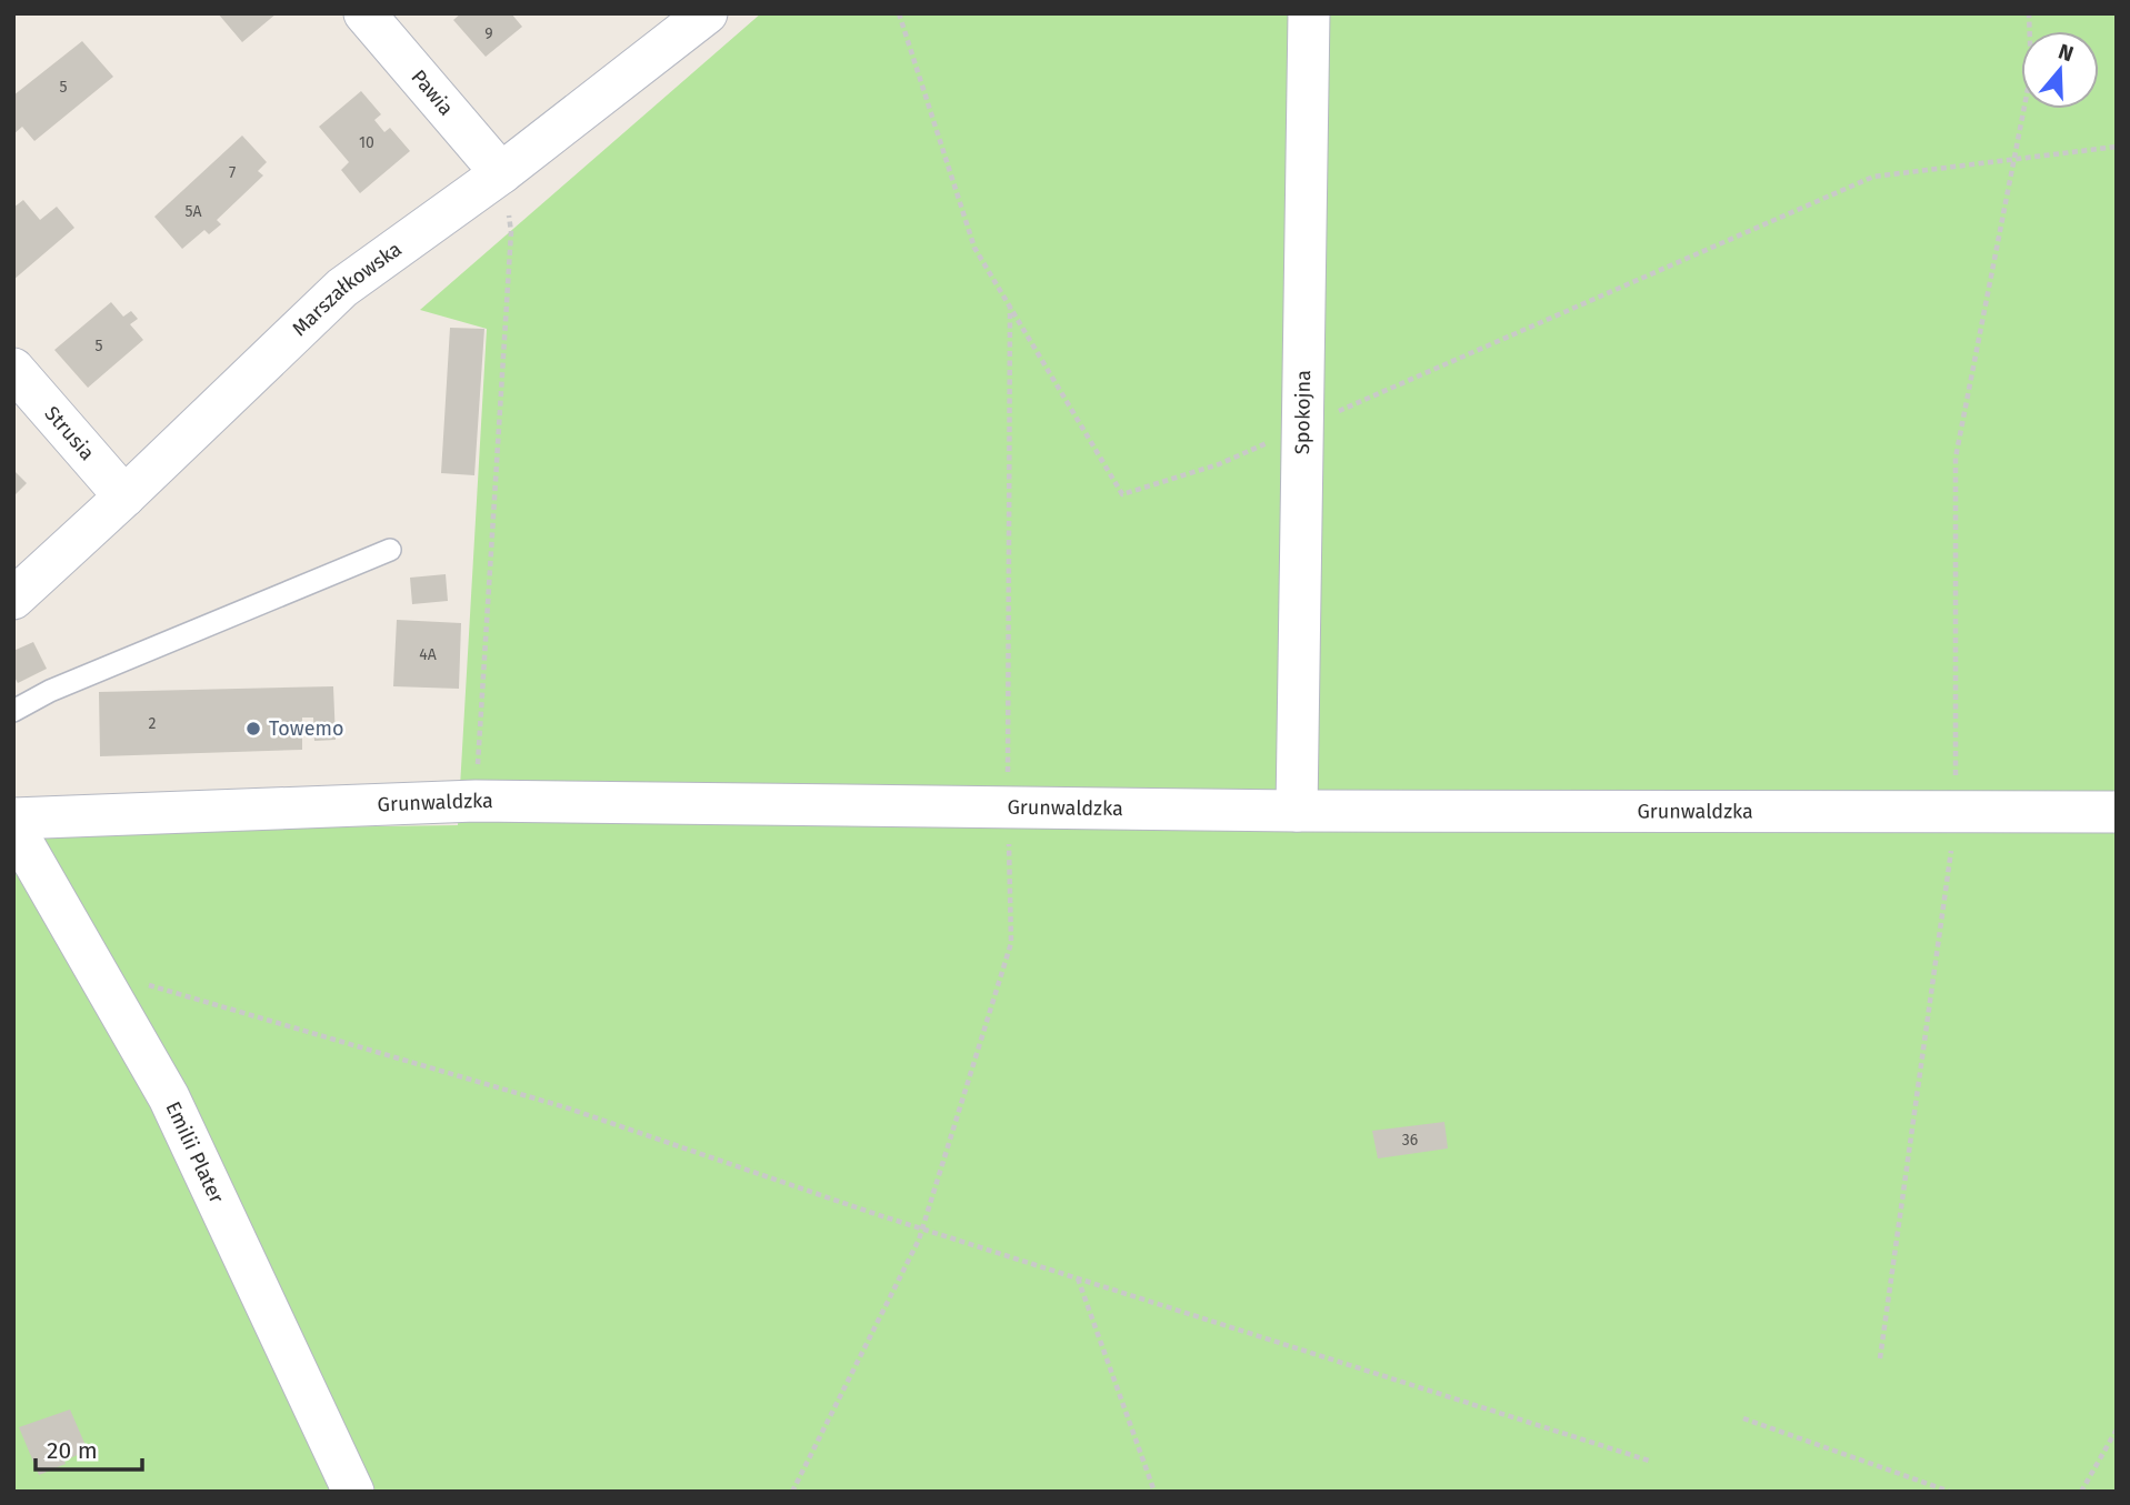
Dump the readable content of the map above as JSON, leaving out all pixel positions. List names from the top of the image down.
{
  "streets": {
    "street": [
      "Pawia",
      "Marszałkowska",
      "Spokojna",
      "Strusia",
      "Grunwaldzka",
      "Emilii Plater"
    ]
  },
  "crossings": [
    ["Pawia", "Marszałkowska"],
    ["Marszałkowska", "Strusia"],
    ["Spokojna", "Grunwaldzka"]
  ],
  "places": ["Towemo"],
  "house_numbers": [
    "9",
    "5",
    "10",
    "7",
    "5A",
    "5",
    "4A",
    "2",
    "36"
  ],
  "scale_bar": "20 m",
  "north": "top"
}
